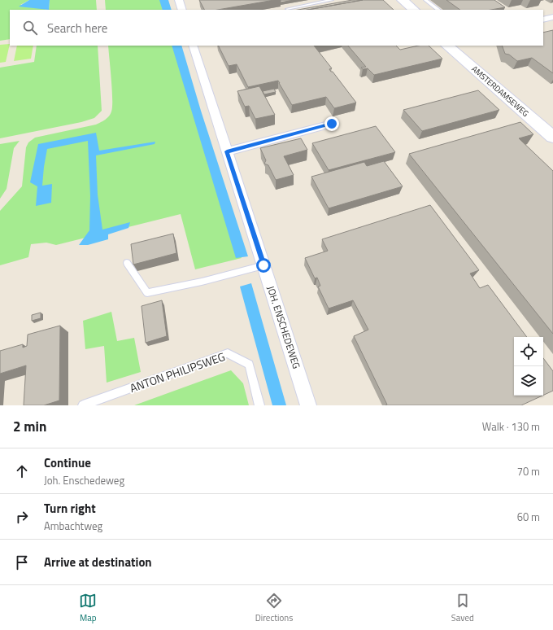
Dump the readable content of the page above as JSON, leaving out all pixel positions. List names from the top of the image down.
{
  "streets": {
    "street": ["AMSTERDAMSEWEG", "JOH. ENSCHEDEWEG"],
    "lane": ["ANTON PHILIPSWEG"]
  },
  "page": {
    "search": "Search here",
    "heading": ["2 min", "Walk · 130 m"],
    "list": [
      ["Continue", "Joh. Enschedeweg", "70 m"],
      ["Turn right", "Ambachtweg", "60 m"],
      "Arrive at destination"
    ],
    "nav": ["Map", "Directions", "Saved"]
  }
}
